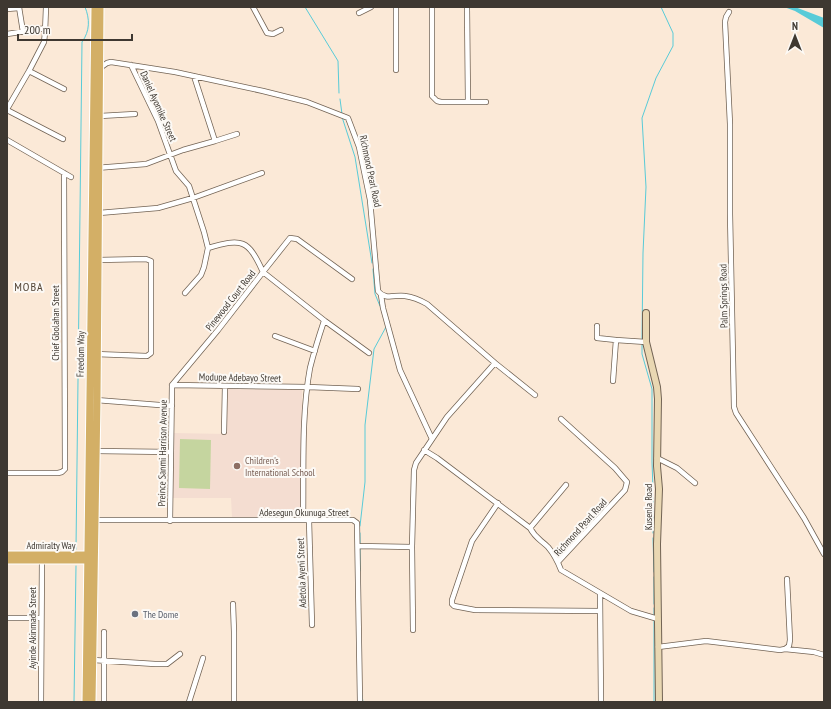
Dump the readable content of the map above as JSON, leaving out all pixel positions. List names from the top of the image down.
{
  "streets": {
    "main road": ["Freedom Way", "Kusenla Road", "Admiralty Way"],
    "street": [
      "Daniel Ayomike Street",
      "Richmond Pearl Road",
      "Palm Springs Road",
      "Pinewood Court Road",
      "Chief Gbolahan Street",
      "Modupe Adebayo Street",
      "Preince Sanmi Harrison Avenue",
      "Adesegun Okunuga Street",
      "Adetola Ayeni Street",
      "Ayinde Akinmade Street"
    ]
  },
  "crossings": [
    ["Daniel Ayomike Street", "Richmond Pearl Road"],
    ["Richmond Pearl Road", "Freedom Way"],
    ["Richmond Pearl Road", "Kusenla Road"],
    ["Pinewood Court Road", "Modupe Adebayo Street"],
    ["Pinewood Court Road", "Preince Sanmi Harrison Avenue"],
    ["Pinewood Court Road", "Adetola Ayeni Street"],
    ["Freedom Way", "Adesegun Okunuga Street"],
    ["Freedom Way", "Admiralty Way"],
    ["Modupe Adebayo Street", "Preince Sanmi Harrison Avenue"],
    ["Modupe Adebayo Street", "Adetola Ayeni Street"],
    ["Preince Sanmi Harrison Avenue", "Adesegun Okunuga Street"],
    ["Adesegun Okunuga Street", "Adetola Ayeni Street"],
    ["Admiralty Way", "Ayinde Akinmade Street"]
  ],
  "districts": ["MOBA"],
  "places": ["Children's International School", "The Dome"],
  "scale_bar": "200 m",
  "north": "top"
}
